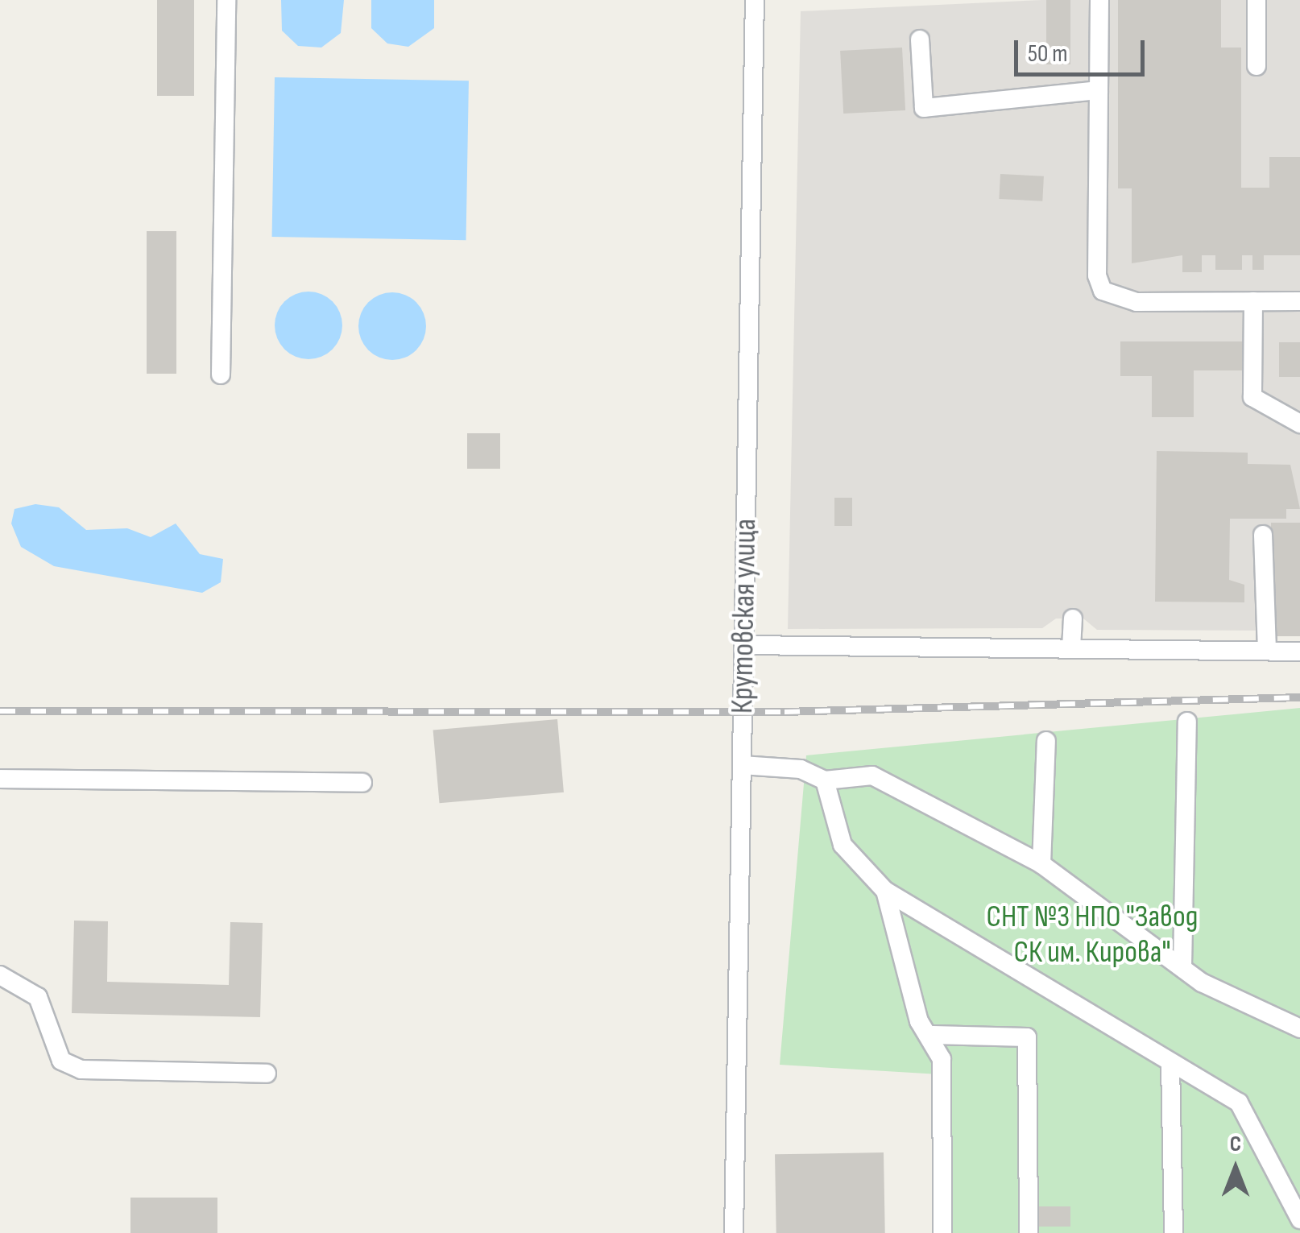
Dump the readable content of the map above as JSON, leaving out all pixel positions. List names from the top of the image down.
{
  "streets": {
    "street": ["Крутовская улица"]
  },
  "parks": ["СНТ №3 НПО \"Завод СК им. Кирова\""],
  "scale_bar": "50 m",
  "north": "top"
}
